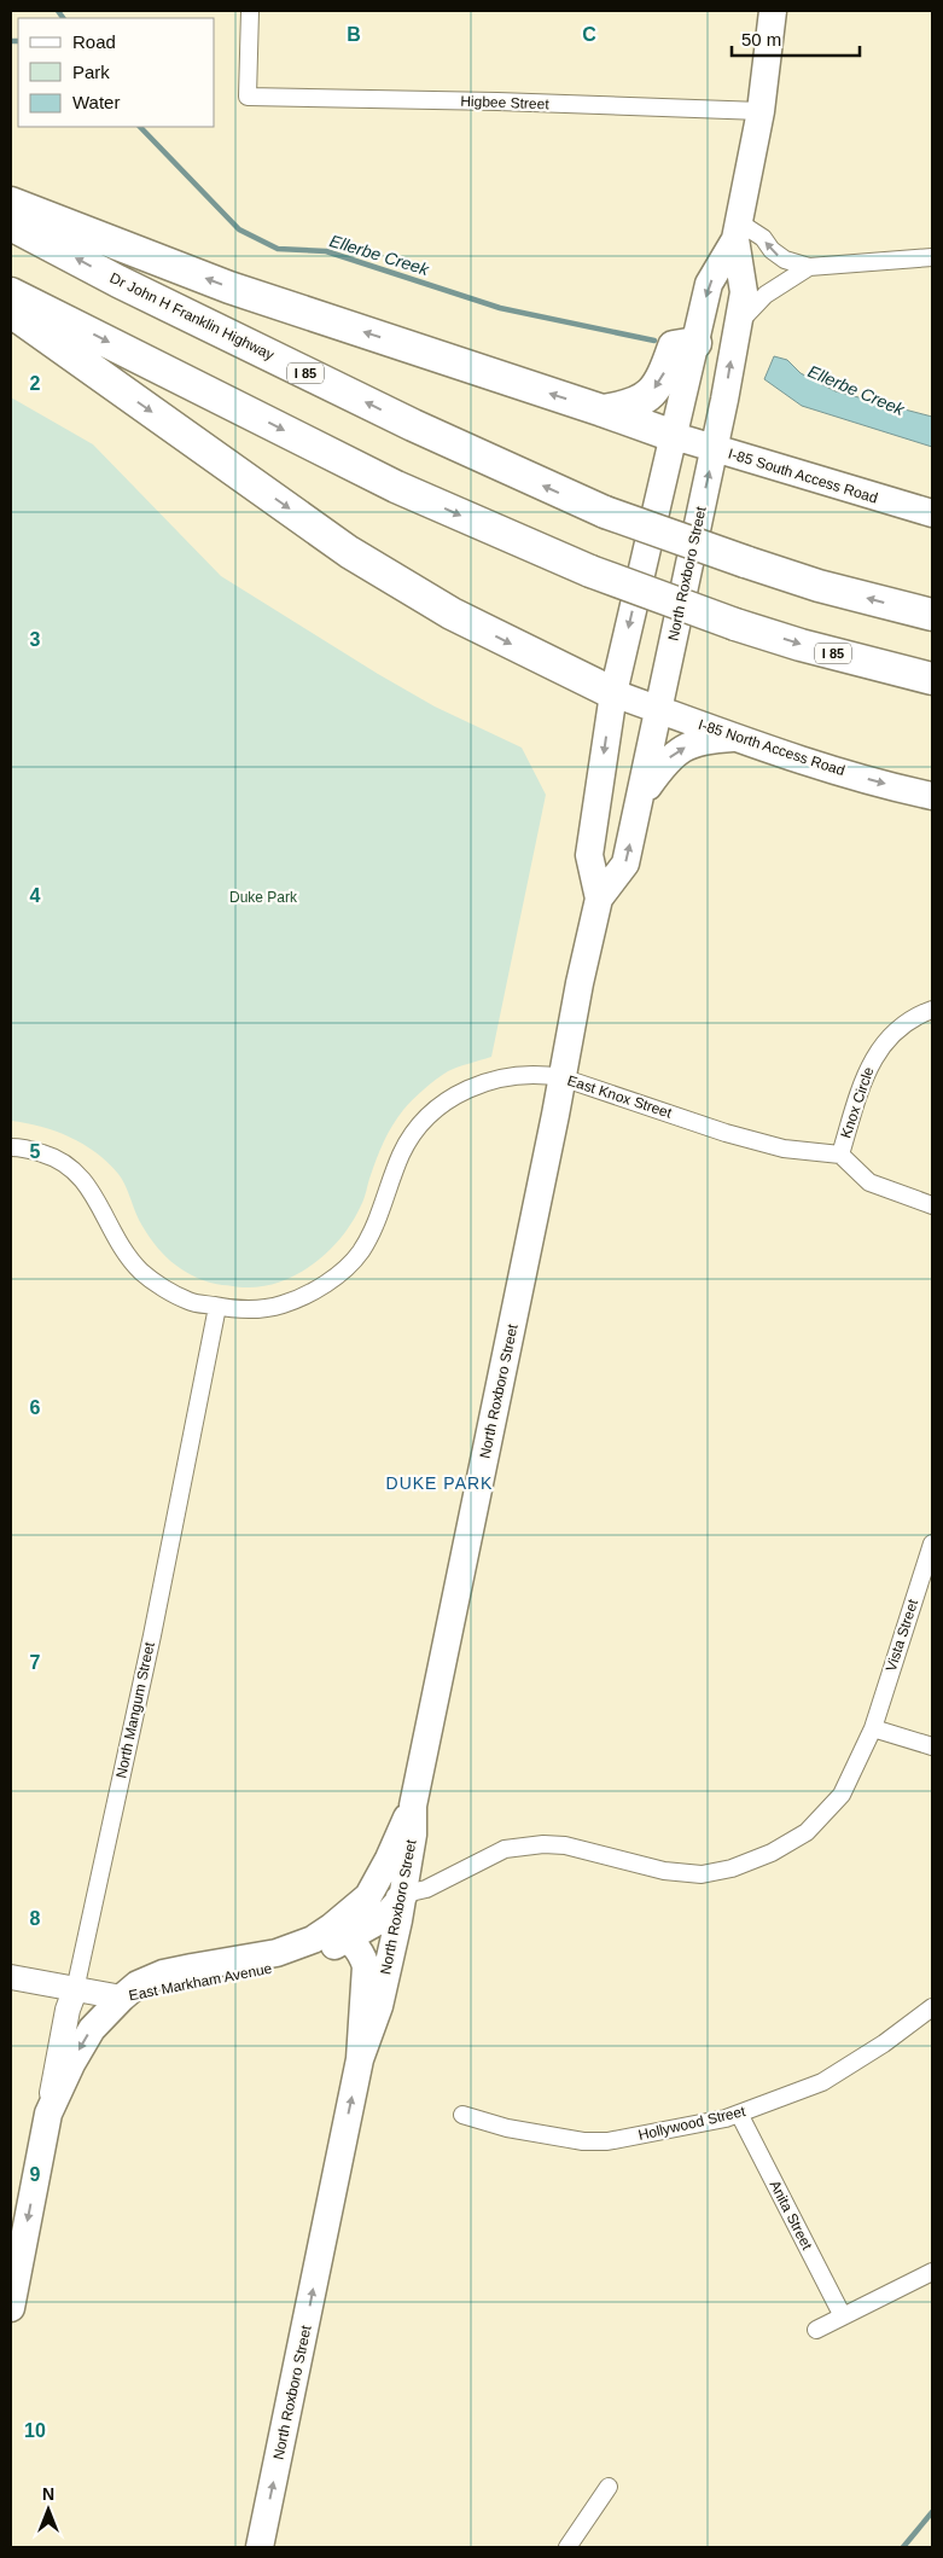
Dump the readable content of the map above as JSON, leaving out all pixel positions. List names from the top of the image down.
{
  "streets": {
    "highway": ["Dr John H Franklin Highway", "I 85"],
    "main road": [
      "I-85 South Access Road",
      "North Roxboro Street",
      "I-85 North Access Road",
      "North Mangum Street",
      "East Markham Avenue"
    ],
    "street": [
      "Higbee Street",
      "East Knox Street",
      "Knox Circle",
      "Vista Street",
      "Hollywood Street",
      "Anita Street"
    ]
  },
  "crossings": [
    ["Higbee Street", "North Roxboro Street"],
    ["I-85 South Access Road", "North Roxboro Street"],
    ["North Roxboro Street", "I-85 North Access Road"],
    ["North Roxboro Street", "East Knox Street"],
    ["North Roxboro Street", "East Markham Avenue"],
    ["East Knox Street", "Knox Circle"],
    ["East Knox Street", "North Mangum Street"],
    ["Vista Street", "East Markham Avenue"],
    ["North Mangum Street", "East Markham Avenue"],
    ["Hollywood Street", "Anita Street"]
  ],
  "one_way": ["I-85 North Access Road"],
  "districts": ["DUKE PARK"],
  "water": ["Ellerbe Creek"],
  "parks": ["Duke Park"],
  "legend": ["Road", "Park", "Water"],
  "scale_bar": "50 m",
  "north": "top",
  "grid": {
    "columns": ["B", "C"],
    "rows": [
      "2",
      "3",
      "4",
      "5",
      "6",
      "7",
      "8",
      "9",
      "10"
    ]
  }
}
